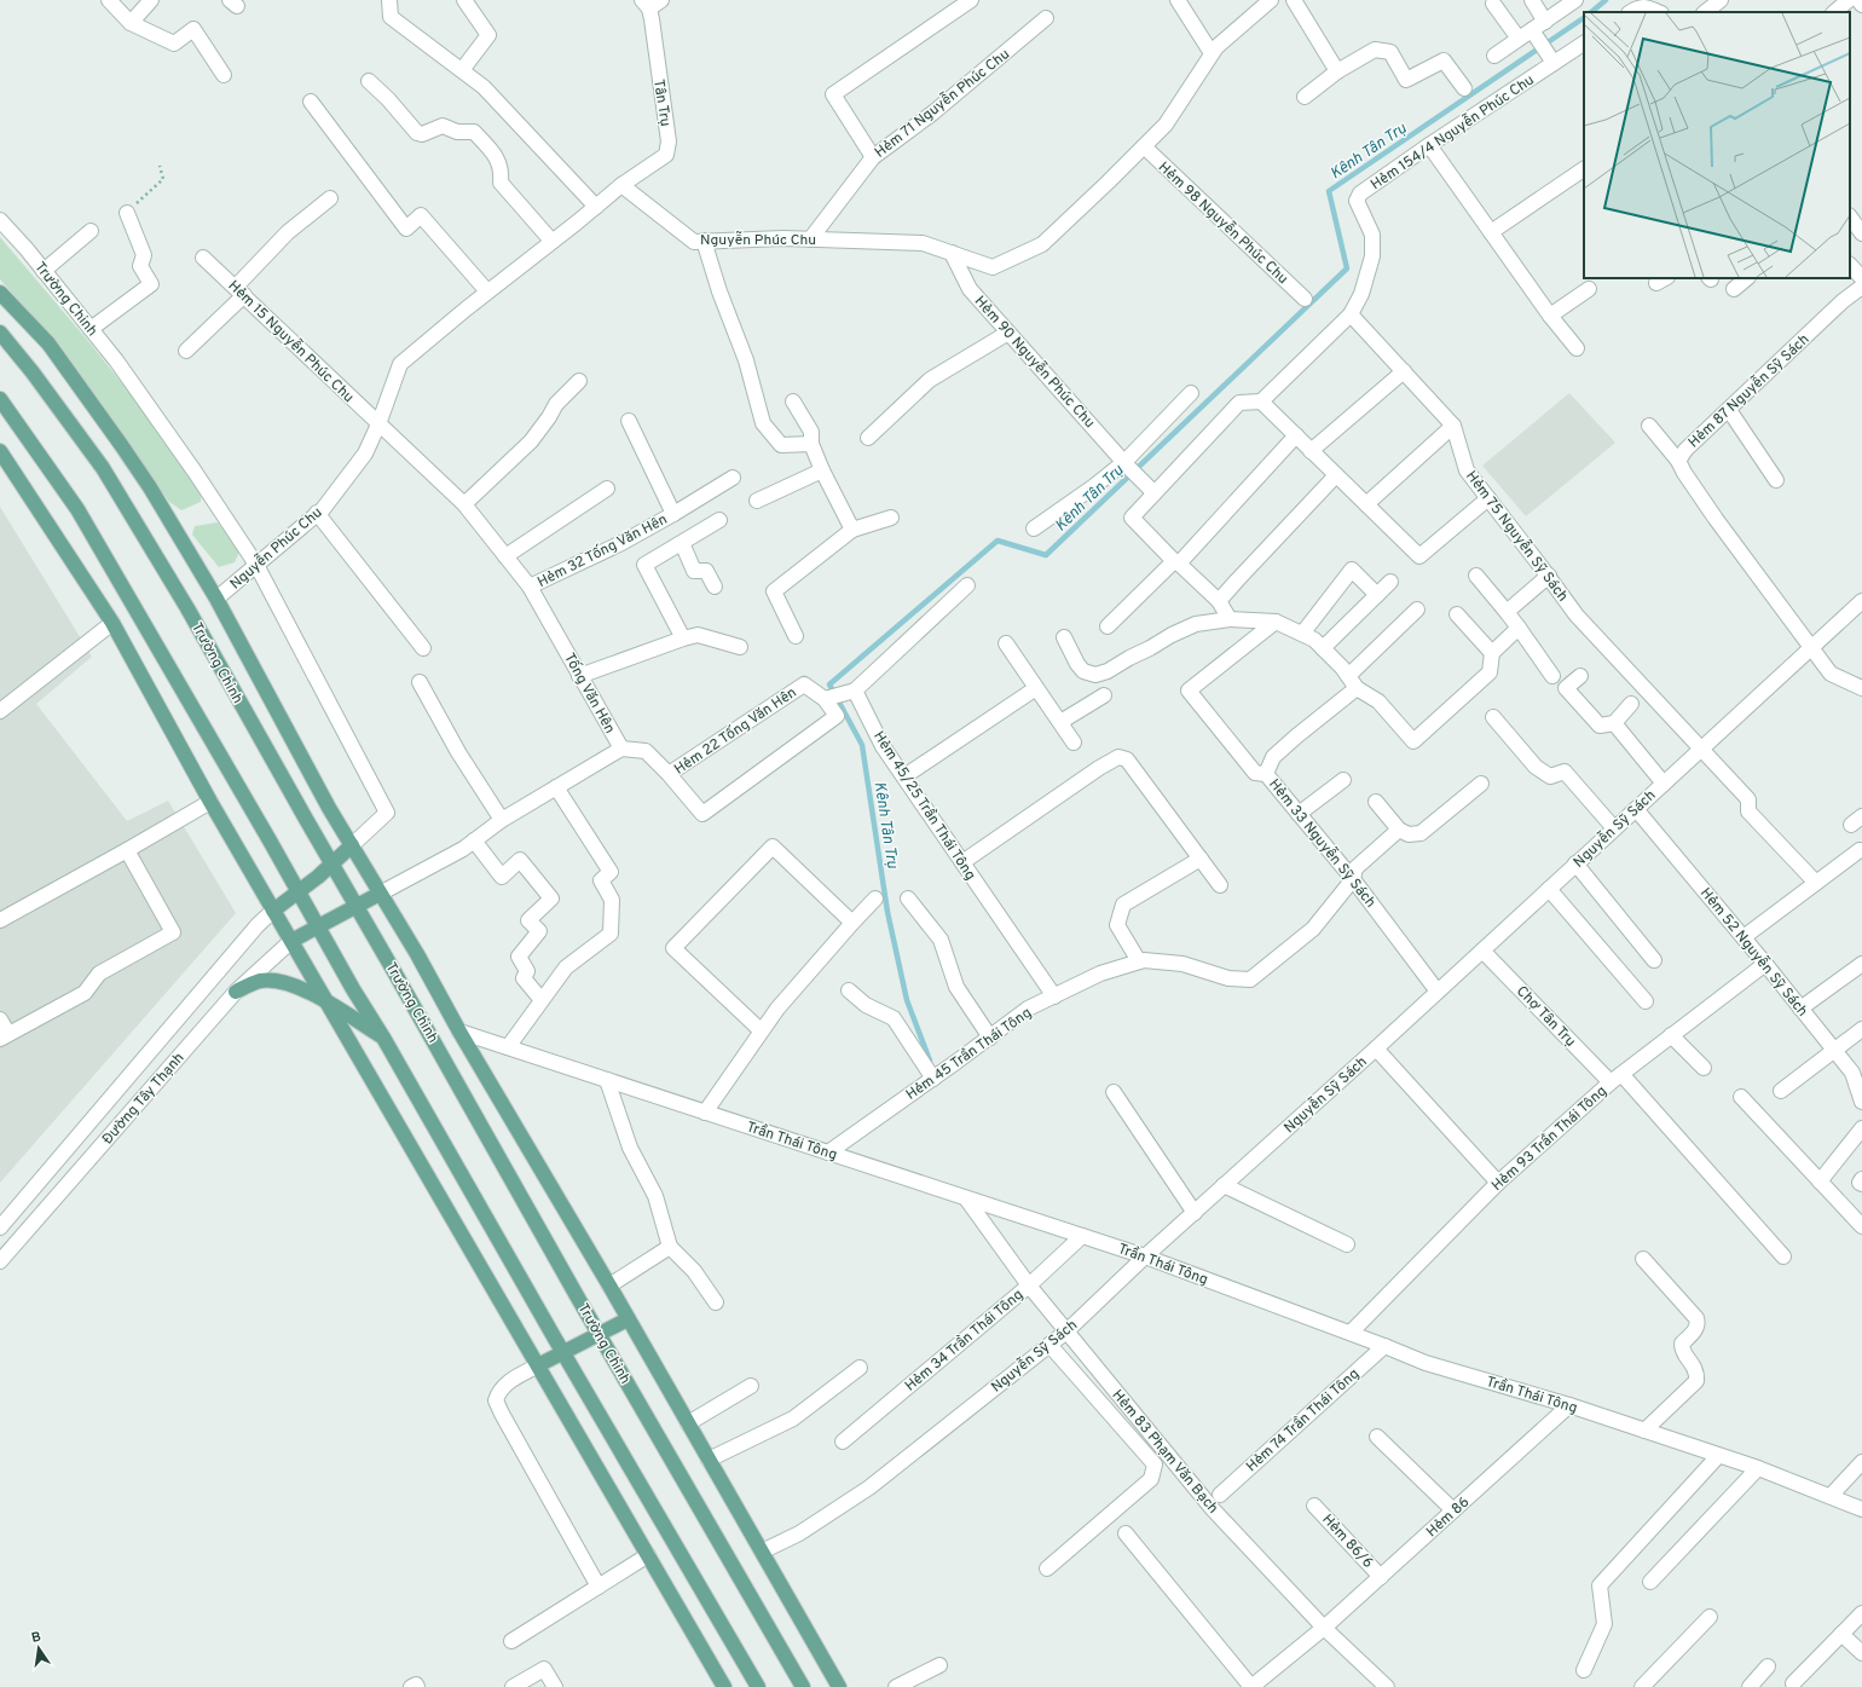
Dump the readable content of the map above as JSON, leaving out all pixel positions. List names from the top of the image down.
{
  "streets": {
    "main road": ["Trường Chinh"],
    "street": [
      "Tân Trụ",
      "Hẻm 71 Nguyễn Phúc Chu",
      "Hẻm 154/4 Nguyễn Phúc Chu",
      "Hẻm 98 Nguyễn Phúc Chu",
      "Nguyễn Phúc Chu",
      "Hẻm 15 Nguyễn Phúc Chu",
      "Hẻm 90 Nguyễn Phúc Chu",
      "Hẻm 87 Nguyễn Sỹ Sách",
      "Hẻm 75 Nguyễn Sỹ Sách",
      "Hẻm 32 Tống Văn Hên",
      "Tống Văn Hên",
      "Hẻm 22 Tống Văn Hên",
      "Hẻm 45/25 Trần Thái Tông",
      "Nguyễn Sỹ Sách",
      "Hẻm 33 Nguyễn Sỹ Sách",
      "Hẻm 52 Nguyễn Sỹ Sách",
      "Chợ Tân Trụ",
      "Hẻm 45 Trần Thái Tông",
      "Đường Tây Thạnh",
      "Hẻm 93 Trần Thái Tông",
      "Trần Thái Tông",
      "Hẻm 34 Trần Thái Tông",
      "Hẻm 74 Trần Thái Tông",
      "Hẻm 83 Phạm Văn Bạch",
      "Hẻm 86",
      "Hẻm 86/6"
    ]
  },
  "crossings": [
    ["Tân Trụ", "Nguyễn Phúc Chu"],
    ["Hẻm 71 Nguyễn Phúc Chu", "Nguyễn Phúc Chu"],
    ["Hẻm 154/4 Nguyễn Phúc Chu", "Hẻm 75 Nguyễn Sỹ Sách"],
    ["Hẻm 98 Nguyễn Phúc Chu", "Nguyễn Phúc Chu"],
    ["Nguyễn Phúc Chu", "Trường Chinh"],
    ["Nguyễn Phúc Chu", "Hẻm 15 Nguyễn Phúc Chu"],
    ["Nguyễn Phúc Chu", "Hẻm 90 Nguyễn Phúc Chu"],
    ["Nguyễn Phúc Chu", "Tống Văn Hên"],
    ["Trường Chinh", "Tống Văn Hên"],
    ["Trường Chinh", "Nguyễn Sỹ Sách"],
    ["Trường Chinh", "Trần Thái Tông"],
    ["Hẻm 15 Nguyễn Phúc Chu", "Tống Văn Hên"],
    ["Hẻm 87 Nguyễn Sỹ Sách", "Nguyễn Sỹ Sách"],
    ["Hẻm 75 Nguyễn Sỹ Sách", "Nguyễn Sỹ Sách"],
    ["Hẻm 32 Tống Văn Hên", "Tống Văn Hên"],
    ["Tống Văn Hên", "Hẻm 22 Tống Văn Hên"],
    ["Hẻm 45/25 Trần Thái Tông", "Hẻm 45 Trần Thái Tông"],
    ["Nguyễn Sỹ Sách", "Hẻm 33 Nguyễn Sỹ Sách"],
    ["Nguyễn Sỹ Sách", "Hẻm 52 Nguyễn Sỹ Sách"],
    ["Nguyễn Sỹ Sách", "Chợ Tân Trụ"],
    ["Nguyễn Sỹ Sách", "Trần Thái Tông"],
    ["Nguyễn Sỹ Sách", "Hẻm 83 Phạm Văn Bạch"],
    ["Hẻm 33 Nguyễn Sỹ Sách", "Hẻm 45 Trần Thái Tông"],
    ["Hẻm 52 Nguyễn Sỹ Sách", "Hẻm 93 Trần Thái Tông"],
    ["Chợ Tân Trụ", "Hẻm 93 Trần Thái Tông"],
    ["Hẻm 45 Trần Thái Tông", "Trần Thái Tông"],
    ["Hẻm 93 Trần Thái Tông", "Trần Thái Tông"],
    ["Trần Thái Tông", "Hẻm 34 Trần Thái Tông"],
    ["Trần Thái Tông", "Hẻm 74 Trần Thái Tông"],
    ["Trần Thái Tông", "Hẻm 83 Phạm Văn Bạch"],
    ["Trần Thái Tông", "Hẻm 86"],
    ["Hẻm 34 Trần Thái Tông", "Hẻm 83 Phạm Văn Bạch"],
    ["Hẻm 83 Phạm Văn Bạch", "Hẻm 86"],
    ["Hẻm 86", "Hẻm 86/6"]
  ],
  "water": ["Kênh Tân Trụ"],
  "north": "top"
}
